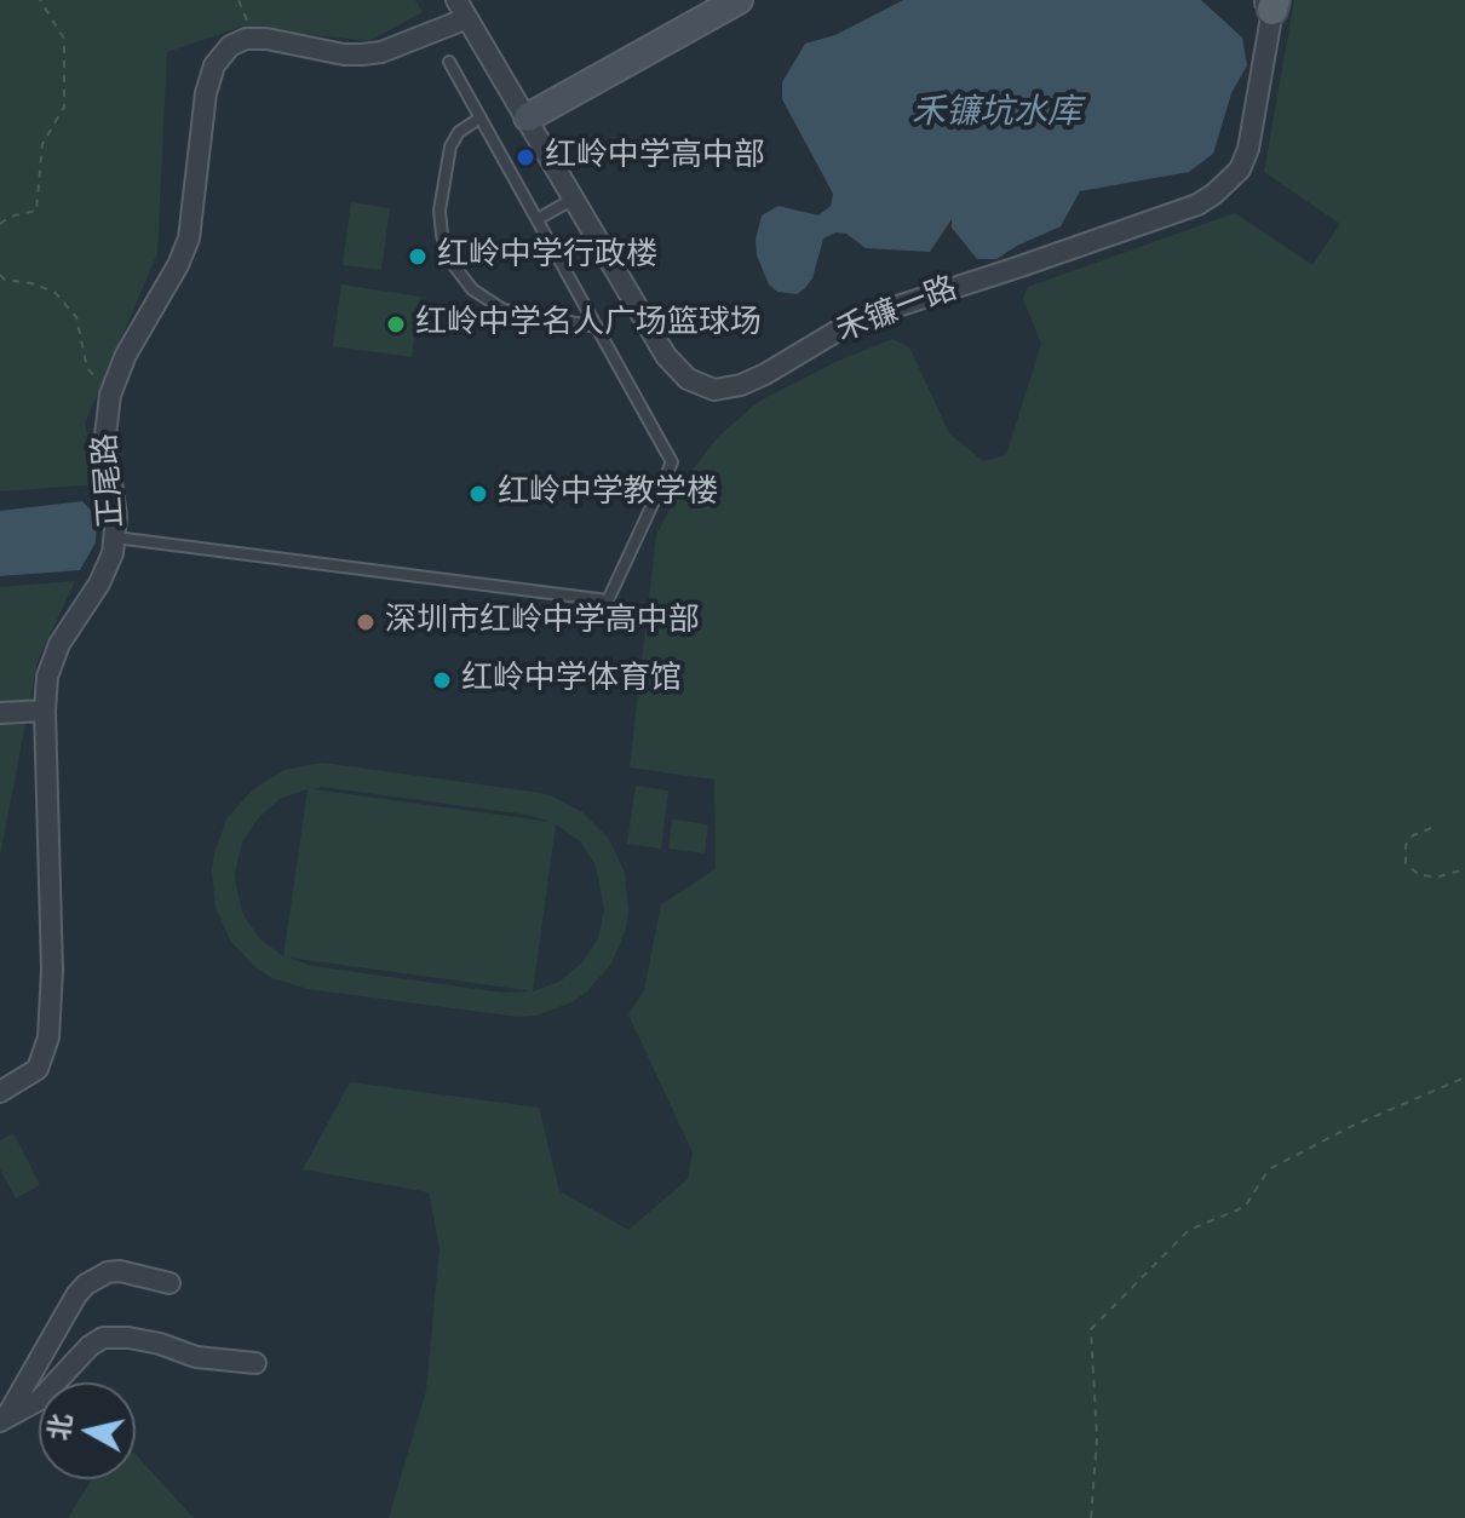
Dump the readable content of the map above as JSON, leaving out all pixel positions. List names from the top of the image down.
{
  "streets": {
    "street": ["禾镰一路", "正尾路"]
  },
  "crossings": [
    ["禾镰一路", "正尾路"]
  ],
  "water": ["禾镰坑水库"],
  "places": [
    "红岭中学高中部",
    "红岭中学行政楼",
    "红岭中学名人广场篮球场",
    "红岭中学教学楼",
    "深圳市红岭中学高中部",
    "红岭中学体育馆"
  ],
  "north": "left"
}
